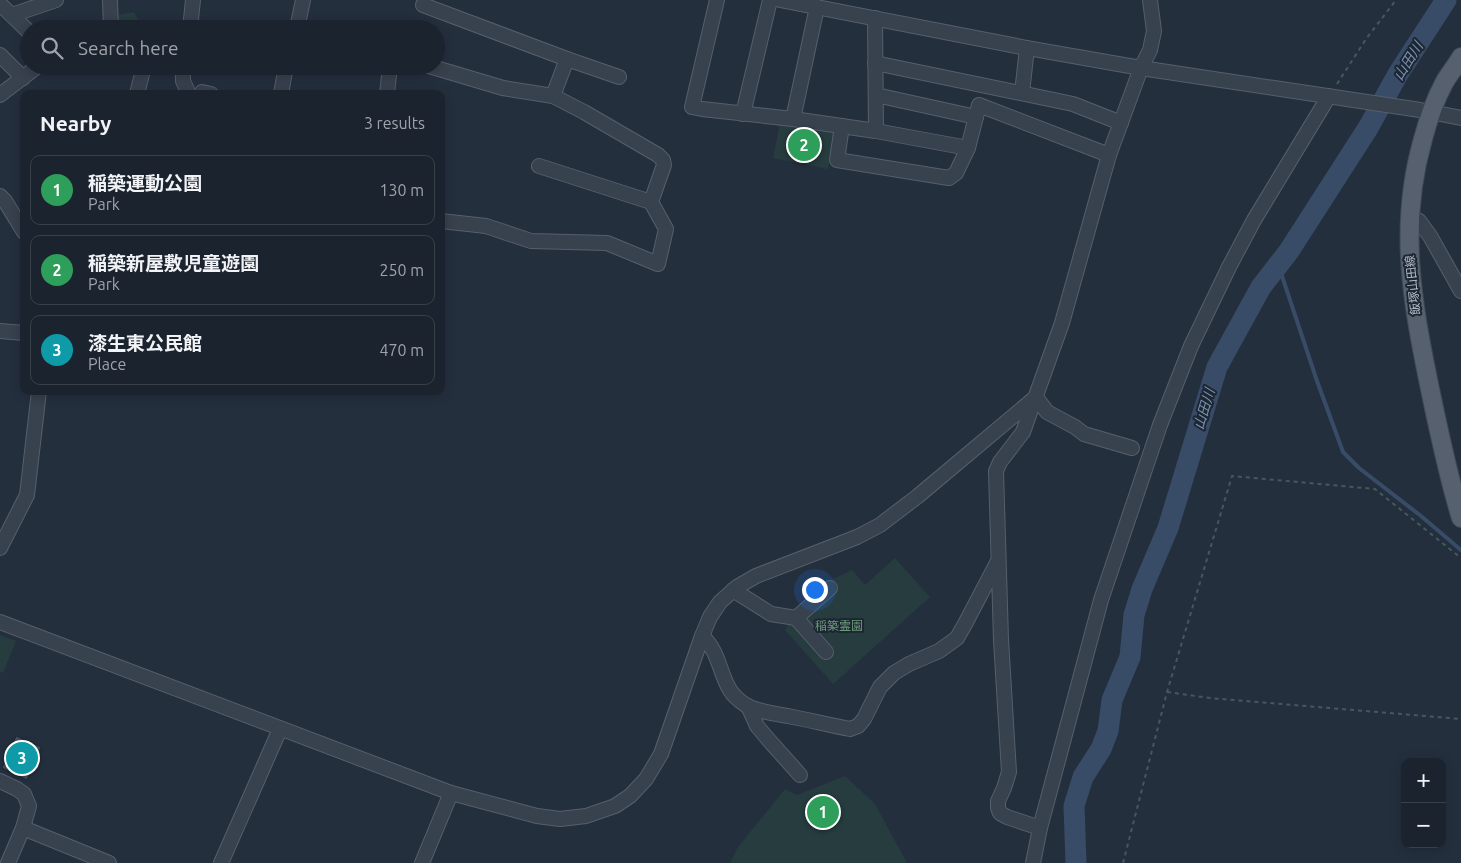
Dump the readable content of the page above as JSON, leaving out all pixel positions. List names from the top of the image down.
{
  "streets": {
    "main road": ["飯塚山田線"]
  },
  "water": ["山田川"],
  "parks": ["稲築霊園"],
  "page": {
    "search": "Search here",
    "heading": ["Nearby", "3 results"],
    "pins": ["2", "3", "1"],
    "list": [
      {
        "mark": "1",
        "name": "稲築運動公園",
        "note": "Park",
        "value": "130 m"
      },
      {
        "mark": "2",
        "name": "稲築新屋敷児童遊園",
        "note": "Park",
        "value": "250 m"
      },
      {
        "mark": "3",
        "name": "漆生東公民館",
        "note": "Place",
        "value": "470 m"
      }
    ],
    "map_buttons": ["+", "−"]
  }
}
